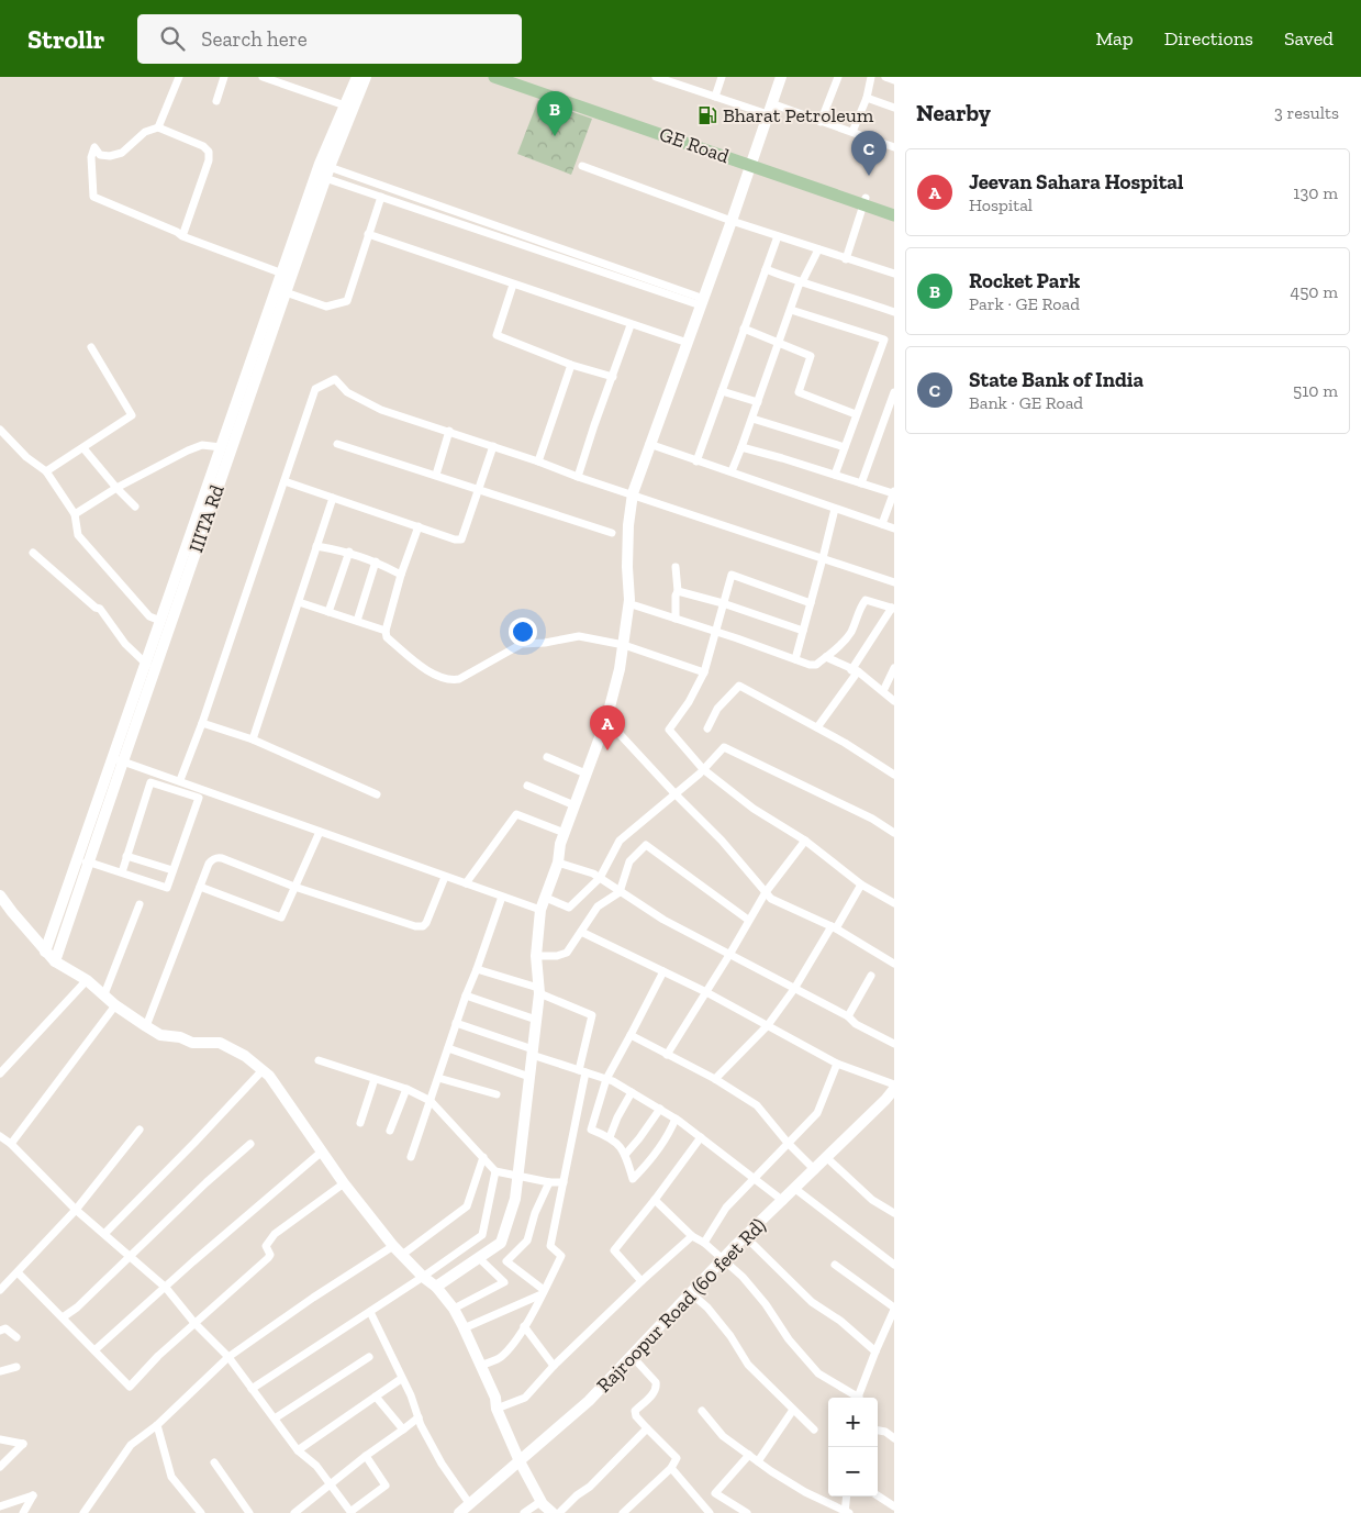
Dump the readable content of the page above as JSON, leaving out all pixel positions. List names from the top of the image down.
{
  "streets": {
    "main road": ["GE Road"],
    "street": ["IIITA Rd", "Rajroopur Road (60 feet Rd)"]
  },
  "places": {
    "fuel station": ["Bharat Petroleum"]
  },
  "page": {
    "header": "Strollr",
    "search": "Search here",
    "nav": ["Map", "Directions", "Saved"],
    "heading": ["Nearby", "3 results"],
    "pins": ["B", "C", "A"],
    "list": [
      {
        "mark": "A",
        "name": "Jeevan Sahara Hospital",
        "note": "Hospital",
        "value": "130 m"
      },
      {
        "mark": "B",
        "name": "Rocket Park",
        "note": "Park · GE Road",
        "value": "450 m"
      },
      {
        "mark": "C",
        "name": "State Bank of India",
        "note": "Bank · GE Road",
        "value": "510 m"
      }
    ],
    "map_buttons": ["+", "−"]
  }
}
